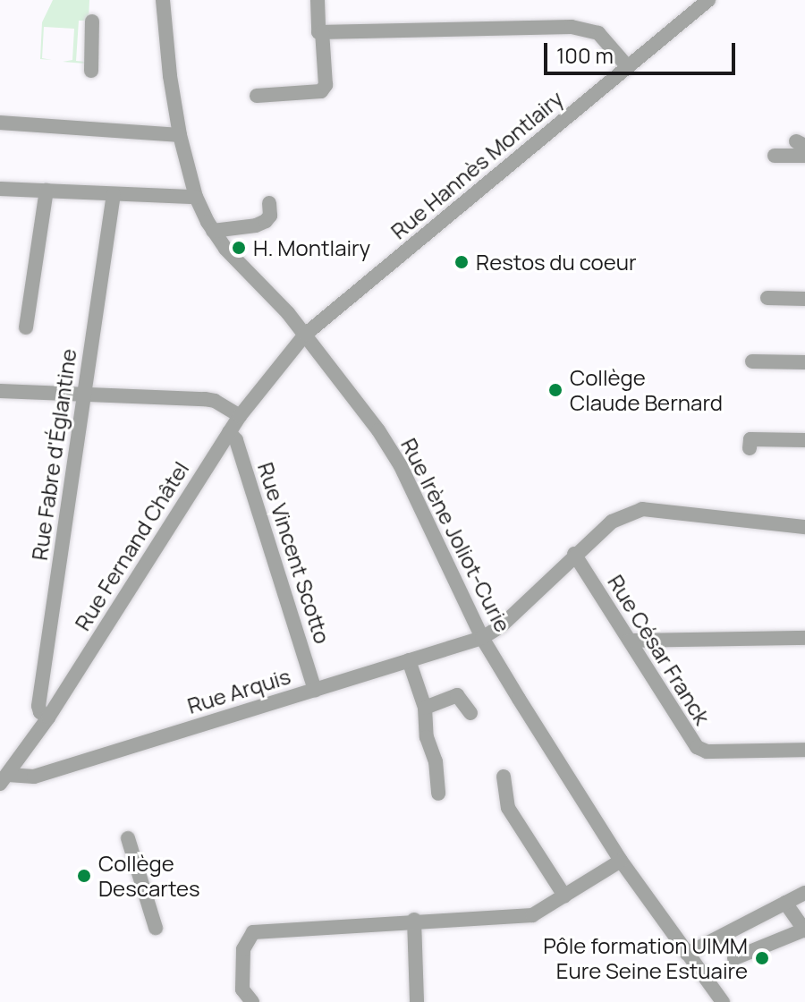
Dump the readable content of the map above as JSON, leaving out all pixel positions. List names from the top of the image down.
{
  "streets": {
    "street": [
      "Rue Hannès Montlairy",
      "Rue Fabre d'Églantine",
      "Rue Irène Joliot-Curie",
      "Rue Fernand Châtel",
      "Rue Vincent Scotto",
      "Rue César Franck",
      "Rue Arquis"
    ]
  },
  "crossings": [
    ["Rue Hannès Montlairy", "Rue Irène Joliot-Curie"],
    ["Rue Hannès Montlairy", "Rue Fernand Châtel"],
    ["Rue Fabre d'Églantine", "Rue Fernand Châtel"],
    ["Rue Irène Joliot-Curie", "Rue Fernand Châtel"],
    ["Rue Irène Joliot-Curie", "Rue Arquis"],
    ["Rue Fernand Châtel", "Rue Vincent Scotto"],
    ["Rue Fernand Châtel", "Rue Arquis"],
    ["Rue Vincent Scotto", "Rue Arquis"],
    ["Rue César Franck", "Rue Arquis"]
  ],
  "places": [
    "H. Montlairy",
    "Restos du coeur",
    "Collège Claude Bernard",
    "Collège Descartes",
    "Pôle formation UIMM Eure Seine Estuaire"
  ],
  "scale_bar": "100 m"
}
